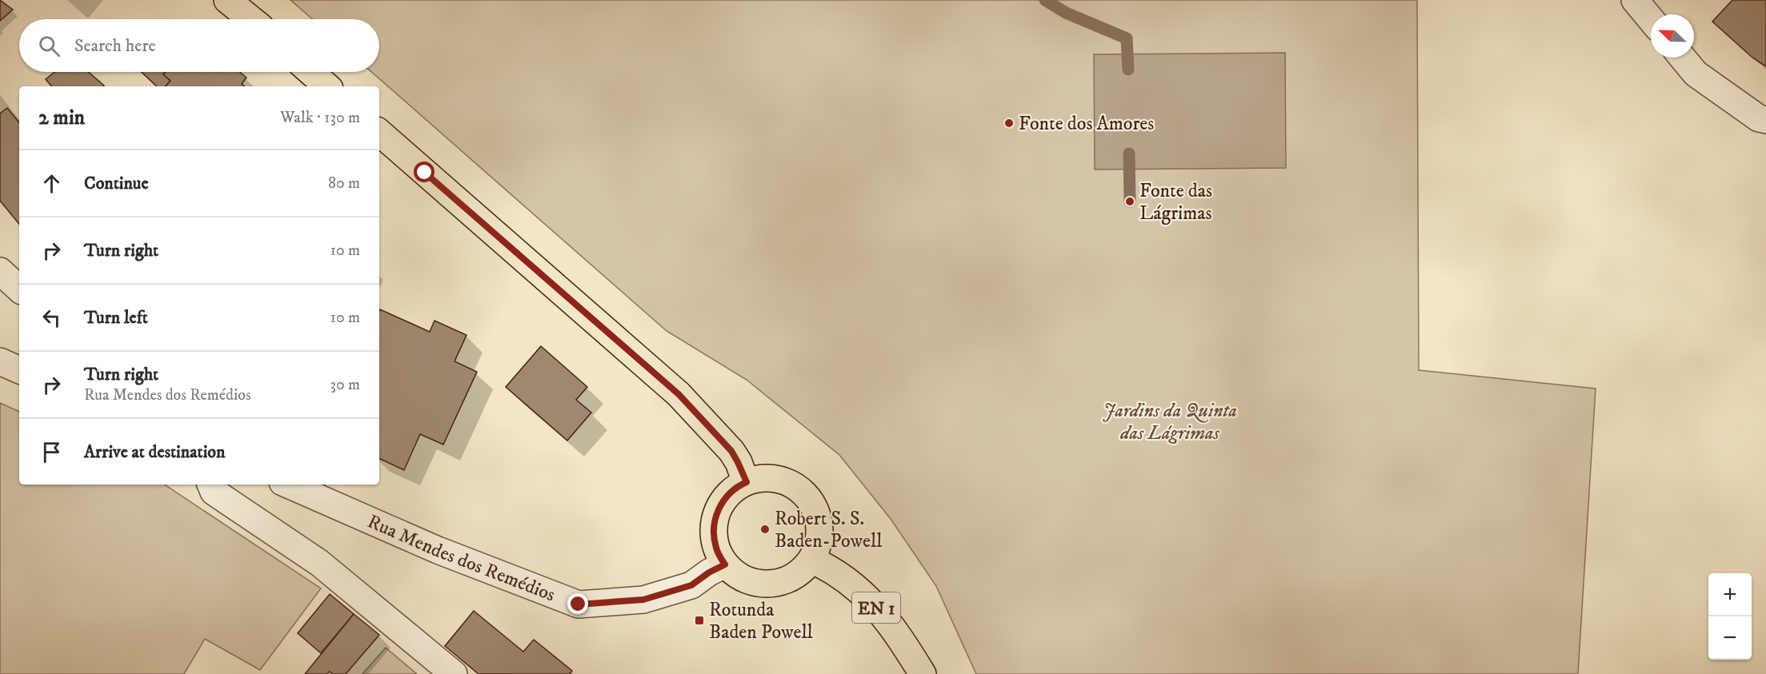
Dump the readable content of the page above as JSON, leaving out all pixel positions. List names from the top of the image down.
{
  "streets": {
    "main road": ["EN 1"],
    "street": ["Rua Mendes dos Remédios"]
  },
  "crossings": [
    ["Rua Mendes dos Remédios", "EN 1"]
  ],
  "parks": ["Jardins da Quinta das Lágrimas"],
  "places": {
    "other": ["Fonte dos Amores", "Fonte das Lágrimas", "Robert S. S. Baden-Powell"],
    "transit": ["Rotunda Baden Powell"]
  },
  "north": "top left",
  "page": {
    "search": "Search here",
    "heading": ["2 min", "Walk · 130 m"],
    "list": [
      ["Continue", "80 m"],
      ["Turn right", "10 m"],
      ["Turn left", "10 m"],
      ["Turn right", "Rua Mendes dos Remédios", "30 m"],
      "Arrive at destination"
    ],
    "map_buttons": ["+", "−"]
  }
}
